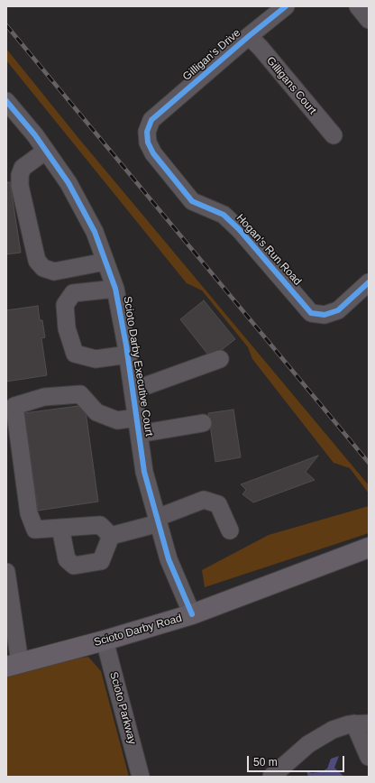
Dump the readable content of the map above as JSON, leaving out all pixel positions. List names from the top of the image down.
{
  "streets": {
    "main road": ["Scioto Darby Road"],
    "street": [
      "Gilligan's Drive",
      "Gilligans Court",
      "Hogan's Run Road",
      "Scioto Darby Executive Court",
      "Scioto Parkway"
    ]
  },
  "crossings": [
    ["Gilligan's Drive", "Gilligans Court"],
    ["Gilligan's Drive", "Hogan's Run Road"],
    ["Scioto Darby Executive Court", "Scioto Darby Road"],
    ["Scioto Darby Road", "Scioto Parkway"]
  ],
  "scale_bar": "50 m"
}
